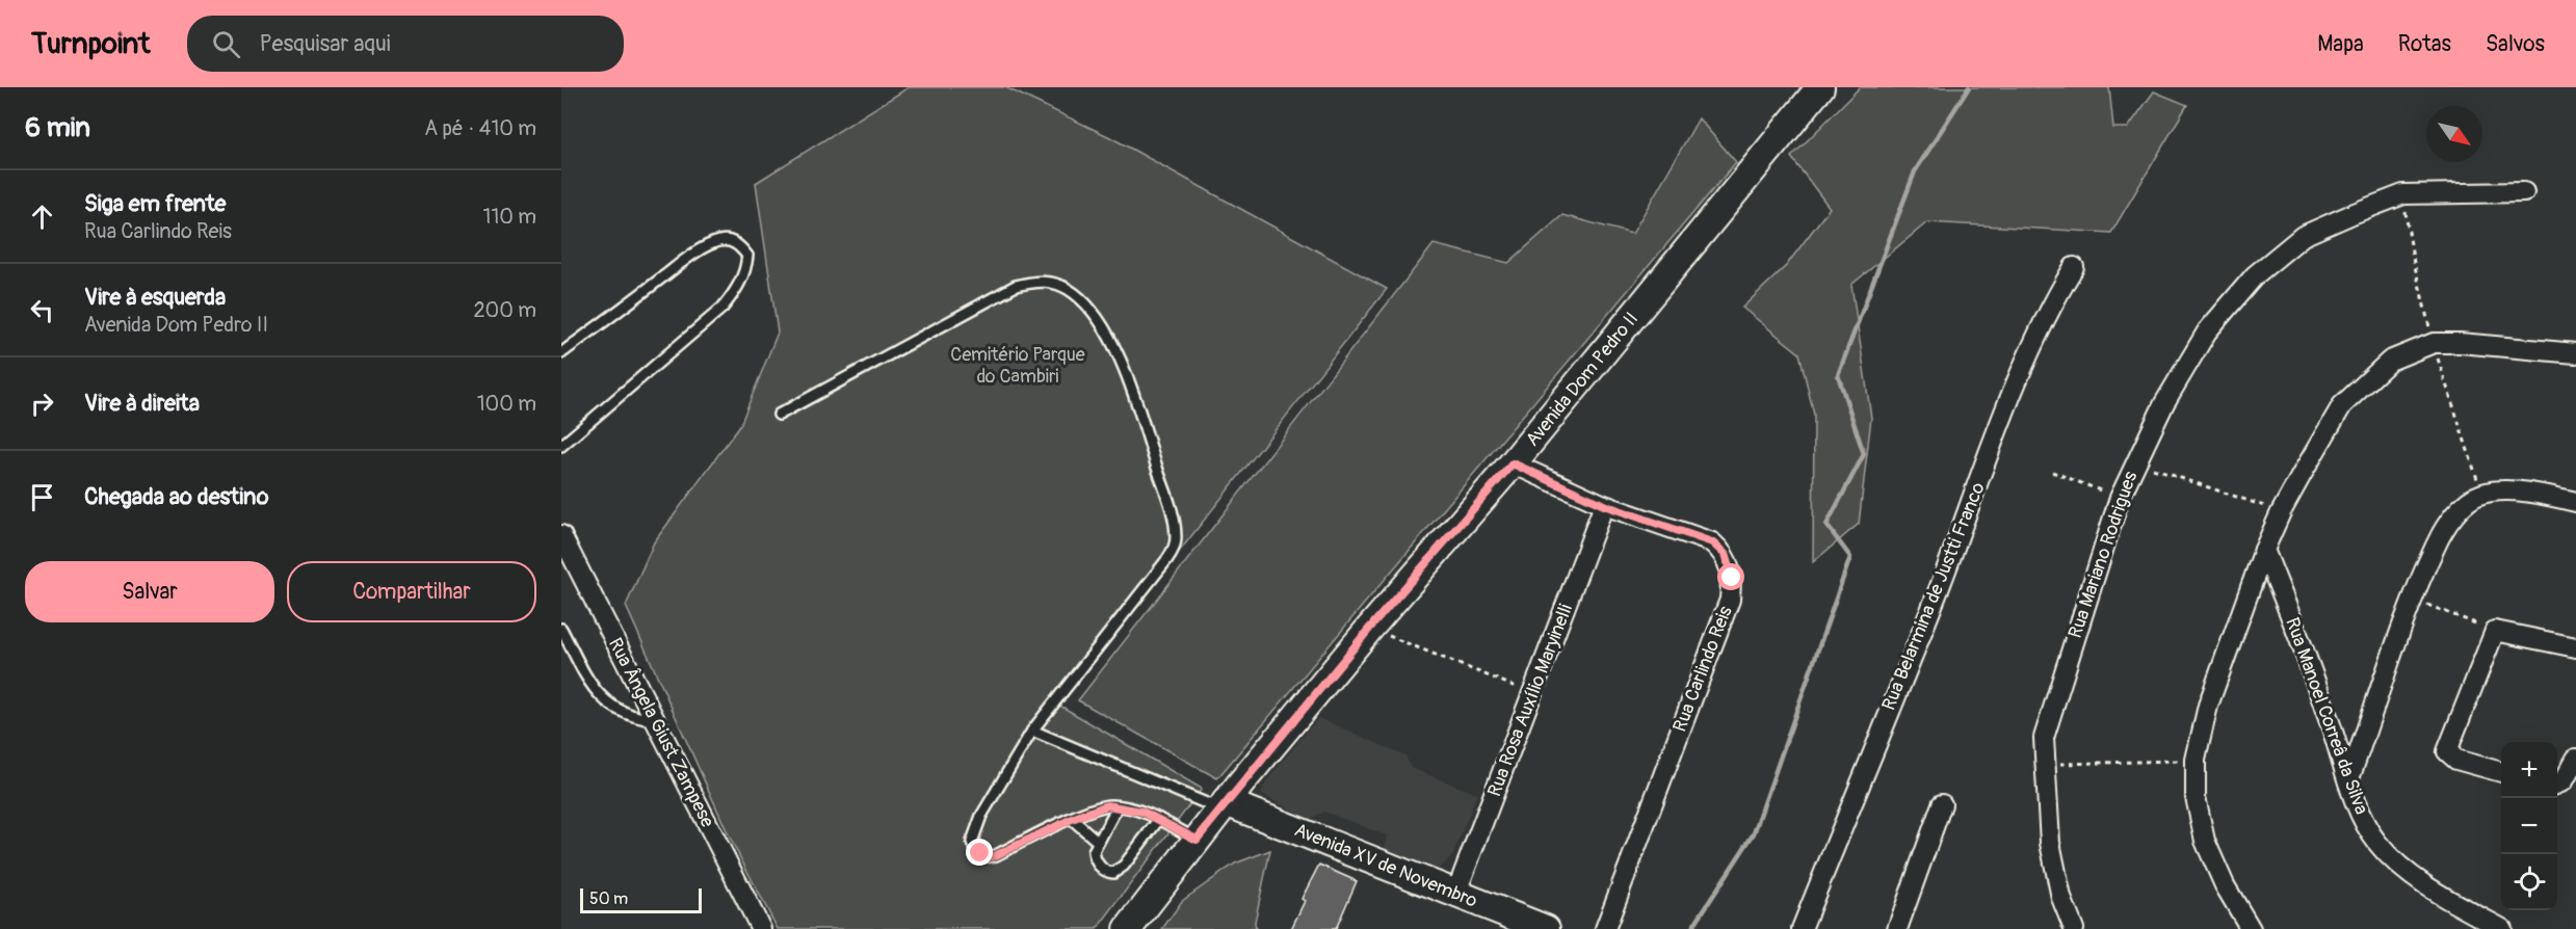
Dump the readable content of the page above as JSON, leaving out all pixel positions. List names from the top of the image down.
{
  "streets": {
    "street": [
      "Avenida Dom Pedro II",
      "Rua Mariano Rodrigues",
      "Rua Belarmina de Justti Franco",
      "Rua Carlindo Reis",
      "Rua Rosa Auxílio Maryinelli",
      "Rua Manoel Correâ da Silva",
      "Rua Ângela Giust Zampese",
      "Avenida XV de Novembro"
    ]
  },
  "crossings": [
    ["Avenida Dom Pedro II", "Rua Carlindo Reis"],
    ["Avenida Dom Pedro II", "Avenida XV de Novembro"],
    ["Rua Carlindo Reis", "Rua Rosa Auxílio Maryinelli"],
    ["Rua Rosa Auxílio Maryinelli", "Avenida XV de Novembro"]
  ],
  "parks": ["Cemitério Parque do Cambiri"],
  "scale_bar": "50 m",
  "north": "bottom right",
  "page": {
    "header": "Turnpoint",
    "search": "Pesquisar aqui",
    "nav": ["Mapa", "Rotas", "Salvos"],
    "heading": ["6 min", "A pé · 410 m"],
    "list": [
      ["Siga em frente", "Rua Carlindo Reis", "110 m"],
      ["Vire à esquerda", "Avenida Dom Pedro II", "200 m"],
      ["Vire à direita", "100 m"],
      "Chegada ao destino"
    ],
    "buttons": ["Salvar", "Compartilhar"],
    "map_buttons": ["+", "−"],
    "scale": "50 m"
  }
}
